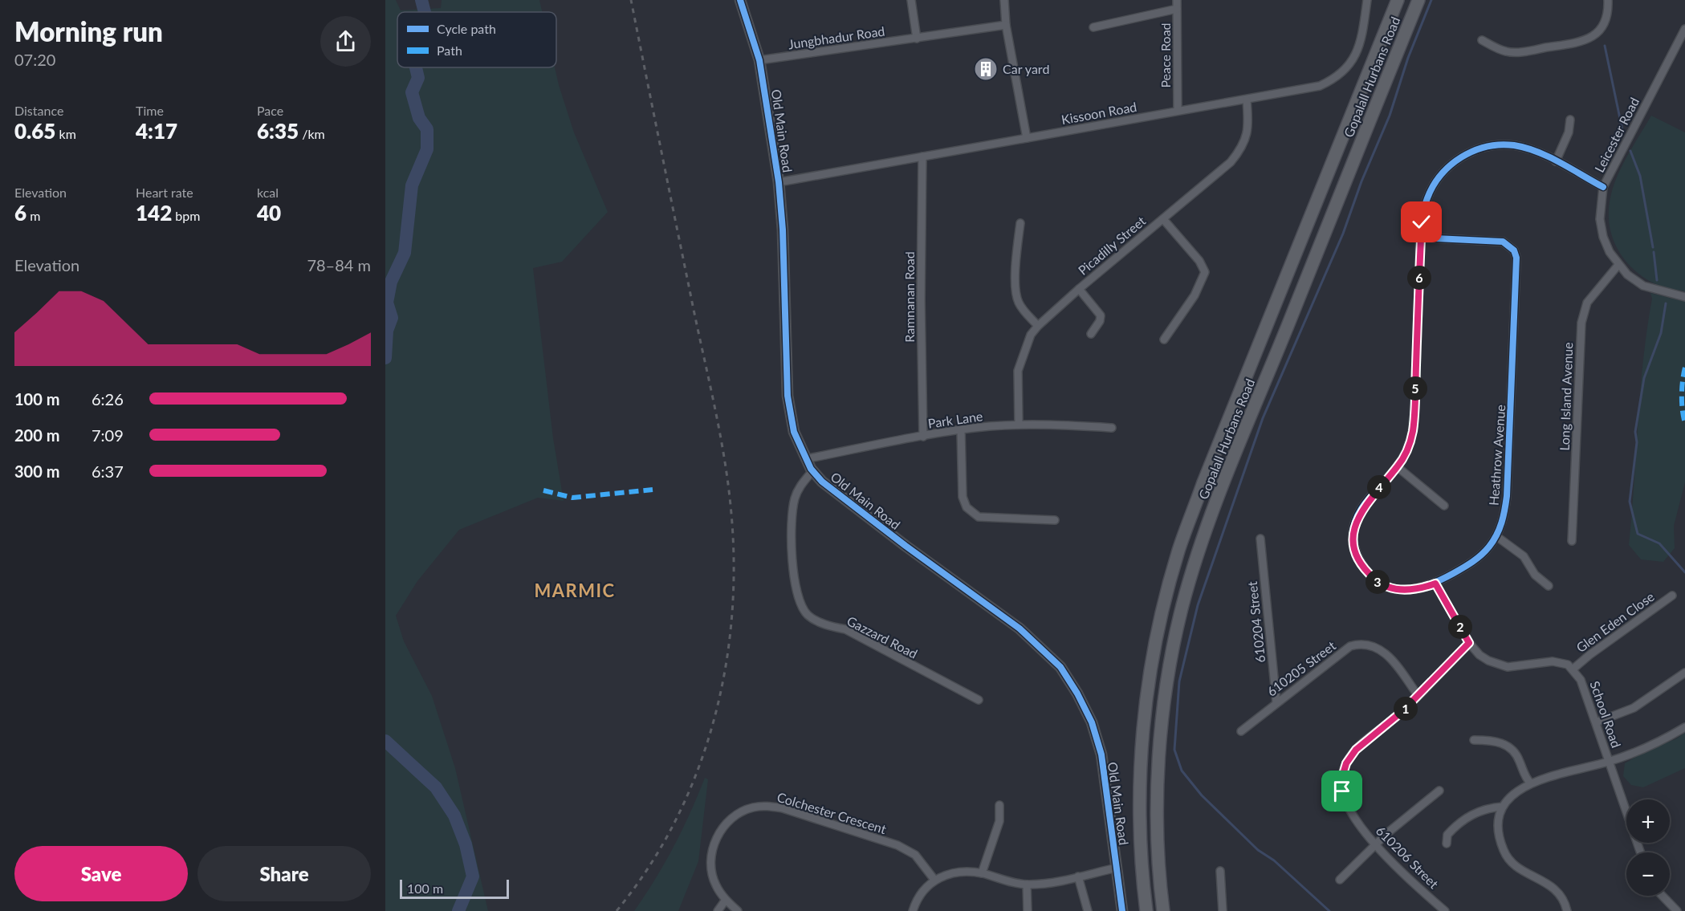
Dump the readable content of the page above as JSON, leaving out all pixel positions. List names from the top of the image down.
{
  "streets": {
    "main road": ["Gopalall Hurbans Road"],
    "street": [
      "Jungbhadur Road",
      "Peace Road",
      "Kissoon Road",
      "Old Main Road",
      "Leicester Road",
      "Picadilly Street",
      "Ramnanan Road",
      "Long Island Avenue",
      "Park Lane",
      "Heathrow Avenue",
      "610204 Street",
      "Glen Eden Close",
      "Gazzard Road",
      "610205 Street",
      "School Road",
      "Colchester Crescent",
      "610206 Street"
    ]
  },
  "crossings": [
    ["Jungbhadur Road", "Old Main Road"],
    ["Peace Road", "Kissoon Road"],
    ["Kissoon Road", "Old Main Road"],
    ["Kissoon Road", "Picadilly Street"],
    ["Kissoon Road", "Ramnanan Road"],
    ["Old Main Road", "Park Lane"],
    ["Old Main Road", "Gazzard Road"],
    ["Leicester Road", "Long Island Avenue"],
    ["Leicester Road", "Heathrow Avenue"],
    ["Picadilly Street", "Park Lane"],
    ["Ramnanan Road", "Park Lane"],
    ["610204 Street", "610205 Street"],
    ["Glen Eden Close", "School Road"],
    ["610205 Street", "610206 Street"]
  ],
  "districts": ["MARMIC"],
  "places": {
    "building": ["Car yard"]
  },
  "legend": ["Cycle path", "Path"],
  "scale_bar": "100 m",
  "page": {
    "heading": ["Morning run", "07:20"],
    "stats": [
      ["Distance", "0.65 km"],
      ["Time", "4:17"],
      ["Pace", "6:35 /km"],
      ["Elevation", "6 m"],
      ["Heart rate", "142 bpm"],
      ["kcal", "40"]
    ],
    "chart": ["Elevation", "78–84 m"],
    "pins": [
      "6",
      "5",
      "4",
      "3",
      "2",
      "1"
    ],
    "list": [
      {
        "name": "100 m",
        "note": "6:26"
      },
      {
        "name": "200 m",
        "note": "7:09"
      },
      {
        "name": "300 m",
        "note": "6:37"
      }
    ],
    "map_buttons": ["+", "−"],
    "buttons": ["Save", "Share"],
    "scale": "100 m"
  }
}
